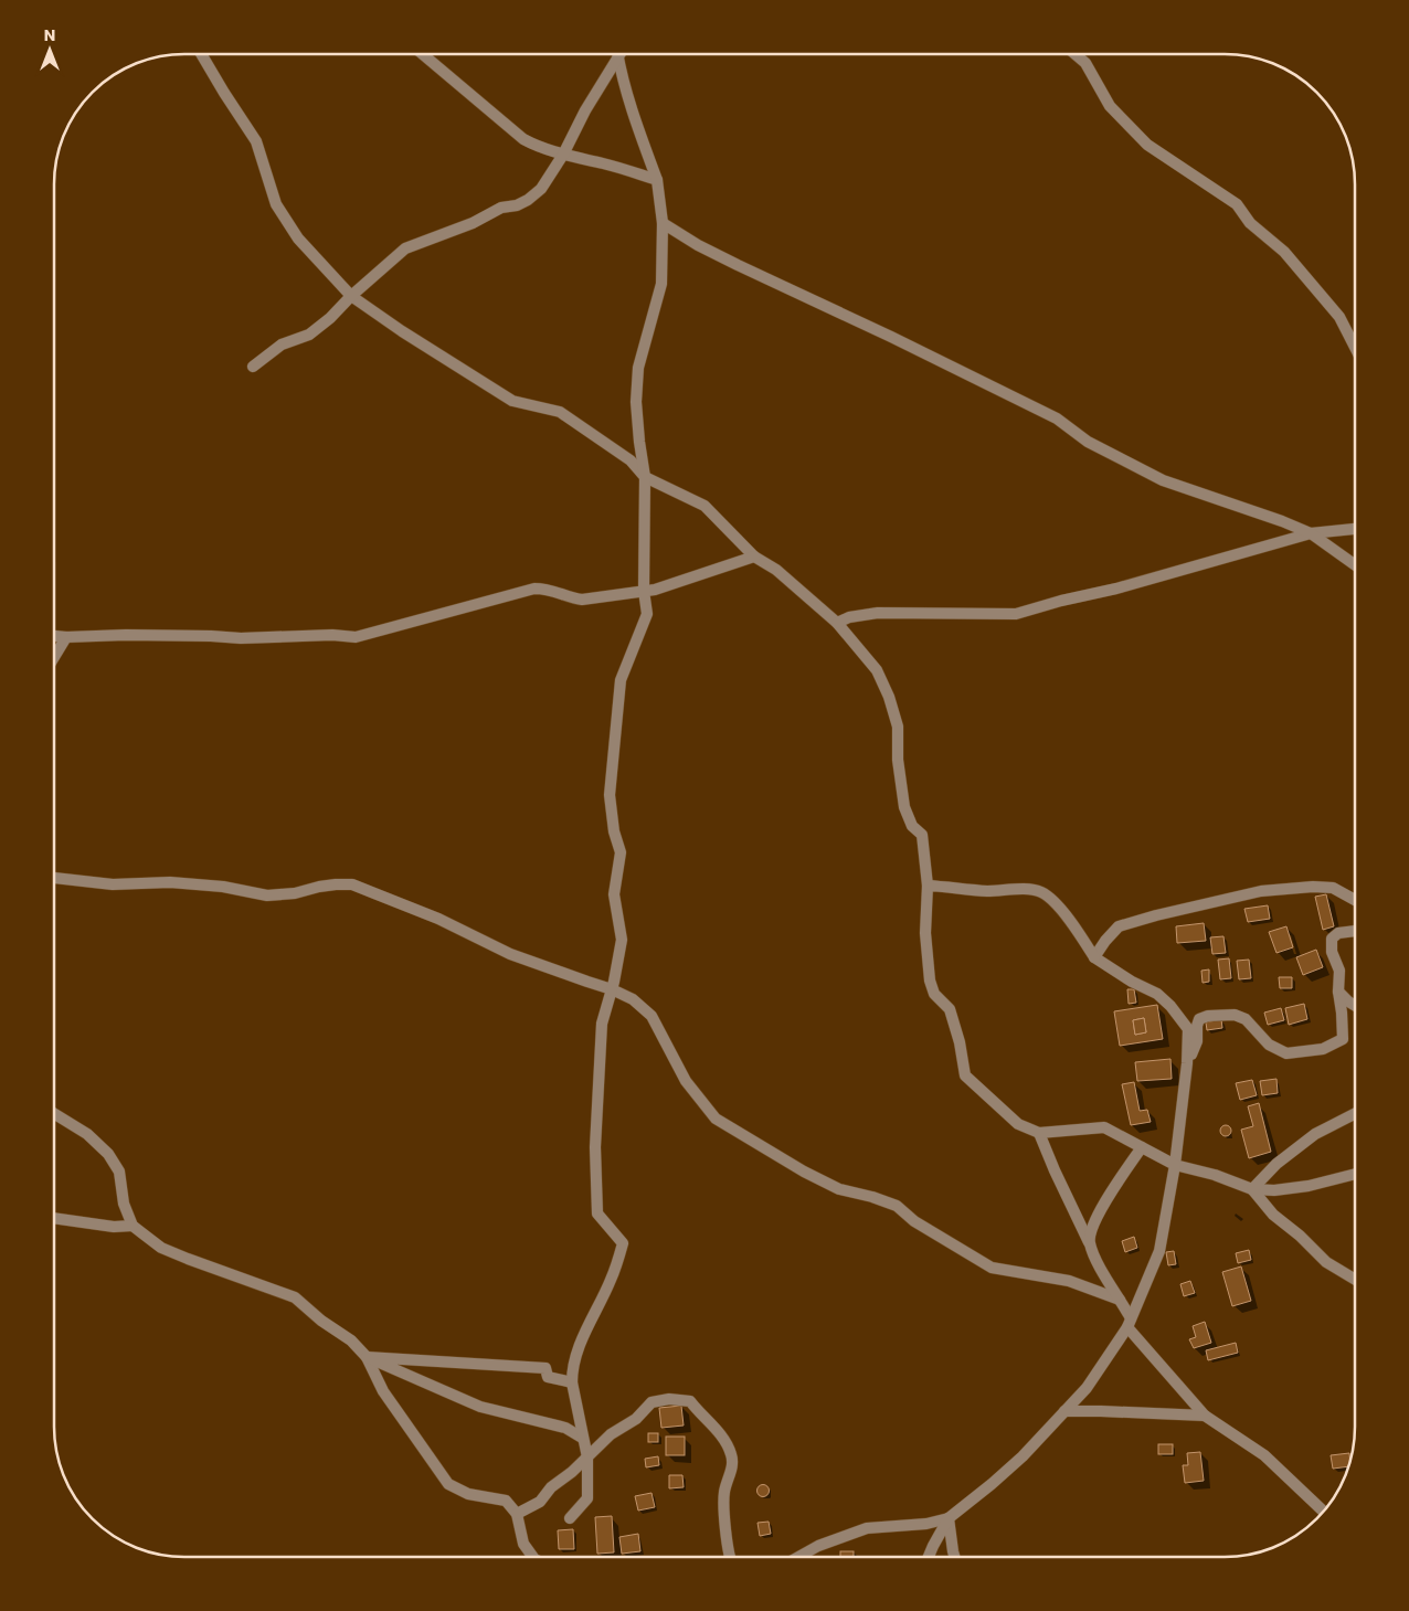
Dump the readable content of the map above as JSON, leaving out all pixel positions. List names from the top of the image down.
{
  "north": "top"
}
